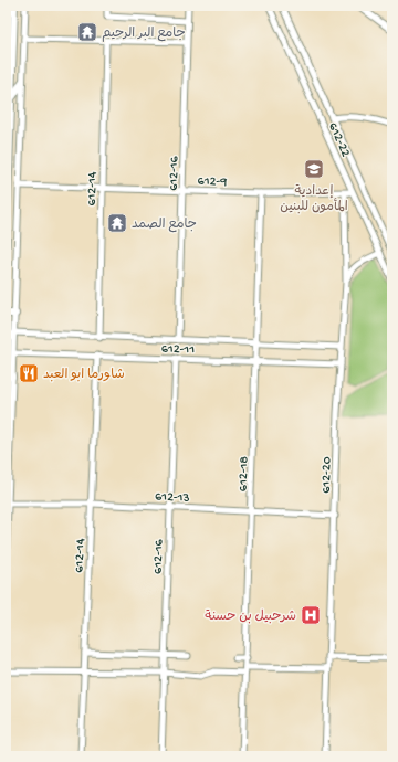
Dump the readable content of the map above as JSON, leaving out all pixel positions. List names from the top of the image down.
{
  "streets": {
    "street": [
      "612-22",
      "612-16",
      "612-9",
      "612-14",
      "612-11",
      "612-18",
      "612-20",
      "612-13"
    ]
  },
  "crossings": [
    ["612-22", "612-9"],
    ["612-16", "612-9"],
    ["612-16", "612-11"],
    ["612-16", "612-13"],
    ["612-9", "612-14"],
    ["612-9", "612-18"],
    ["612-9", "612-20"],
    ["612-14", "612-11"],
    ["612-14", "612-13"],
    ["612-11", "612-18"],
    ["612-11", "612-20"],
    ["612-18", "612-13"],
    ["612-20", "612-13"]
  ],
  "places": {
    "temple": ["جامع البر الرحيم", "جامع الصمد"],
    "school or university": ["إعدادية المأمون للبنين"],
    "restaurant": ["شاورما ابو العبد"],
    "hospital": ["شرحبيل بن حسنة"]
  }
}
